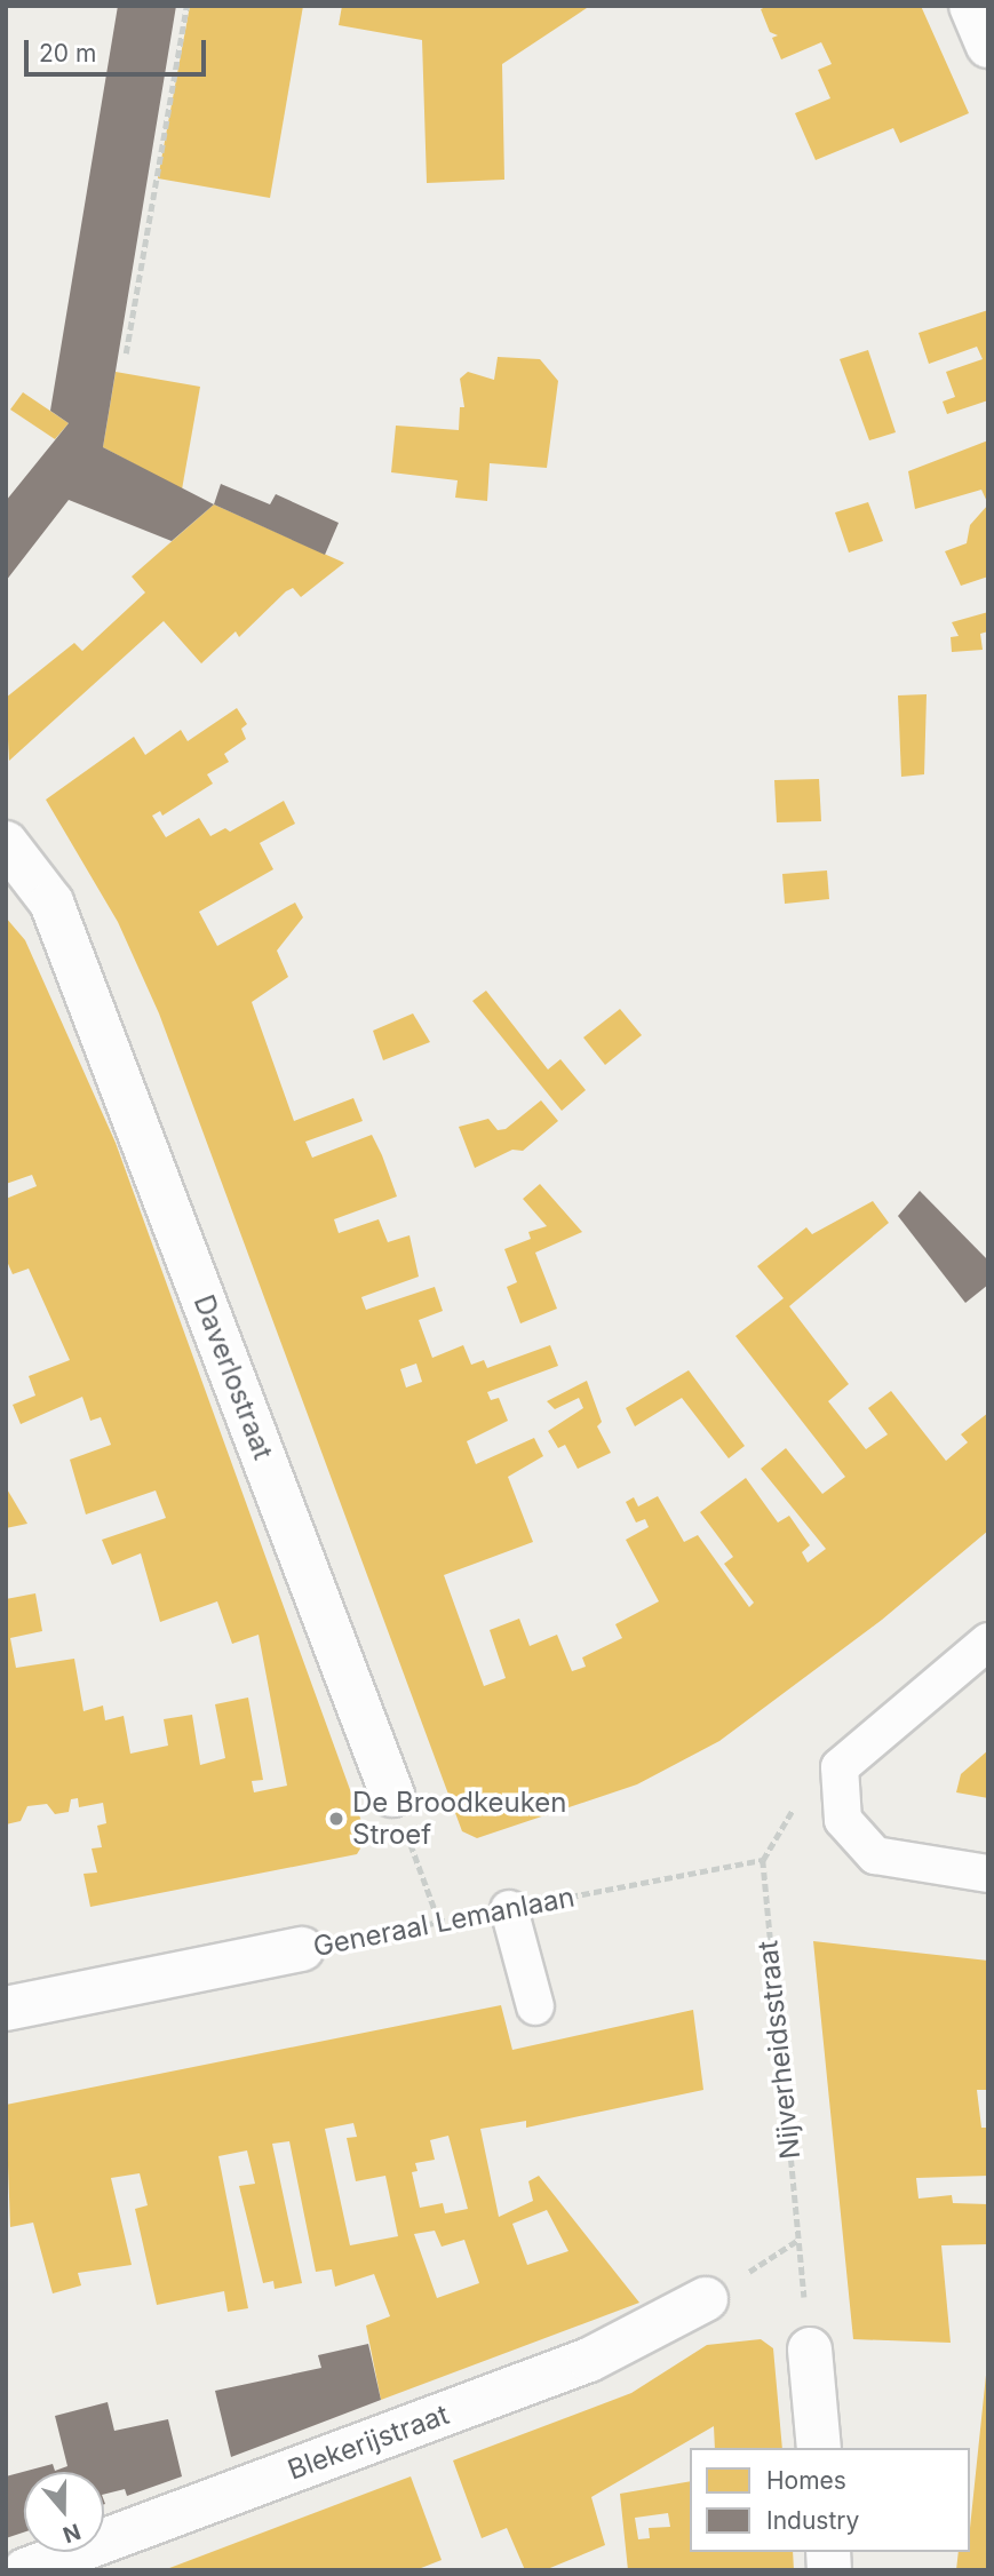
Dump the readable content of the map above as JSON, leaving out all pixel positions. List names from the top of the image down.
{
  "streets": {
    "street": ["Daverlostraat", "Generaal Lemanlaan", "Blekerijstraat"],
    "path": ["Nijverheidsstraat"]
  },
  "crossings": [
    ["Generaal Lemanlaan", "Nijverheidsstraat"]
  ],
  "places": ["De Broodkeuken Stroef"],
  "legend": ["Homes", "Industry"],
  "scale_bar": "20 m",
  "north": "bottom"
}
